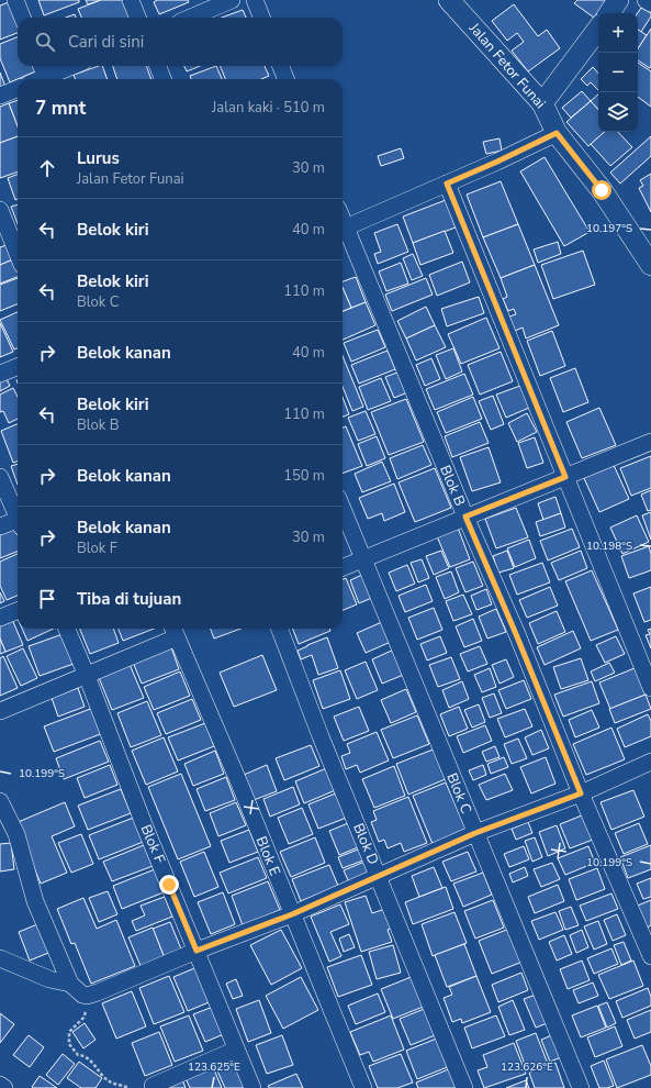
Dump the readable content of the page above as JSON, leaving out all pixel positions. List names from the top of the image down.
{
  "streets": {
    "street": [
      "Jalan Fetor Funai",
      "Blok B",
      "Blok C",
      "Blok F",
      "Blok D",
      "Blok E"
    ]
  },
  "page": {
    "map_buttons": ["+", "−"],
    "search": "Cari di sini",
    "heading": ["7 mnt", "Jalan kaki · 510 m"],
    "list": [
      ["Lurus", "Jalan Fetor Funai", "30 m"],
      ["Belok kiri", "40 m"],
      ["Belok kiri", "Blok C", "110 m"],
      ["Belok kanan", "40 m"],
      ["Belok kiri", "Blok B", "110 m"],
      ["Belok kanan", "150 m"],
      ["Belok kanan", "Blok F", "30 m"],
      "Tiba di tujuan"
    ]
  },
  "coordinates": [
    "10.197°S",
    "10.198°S",
    "10.199°S",
    "123.625°E",
    "123.626°E"
  ]
}
